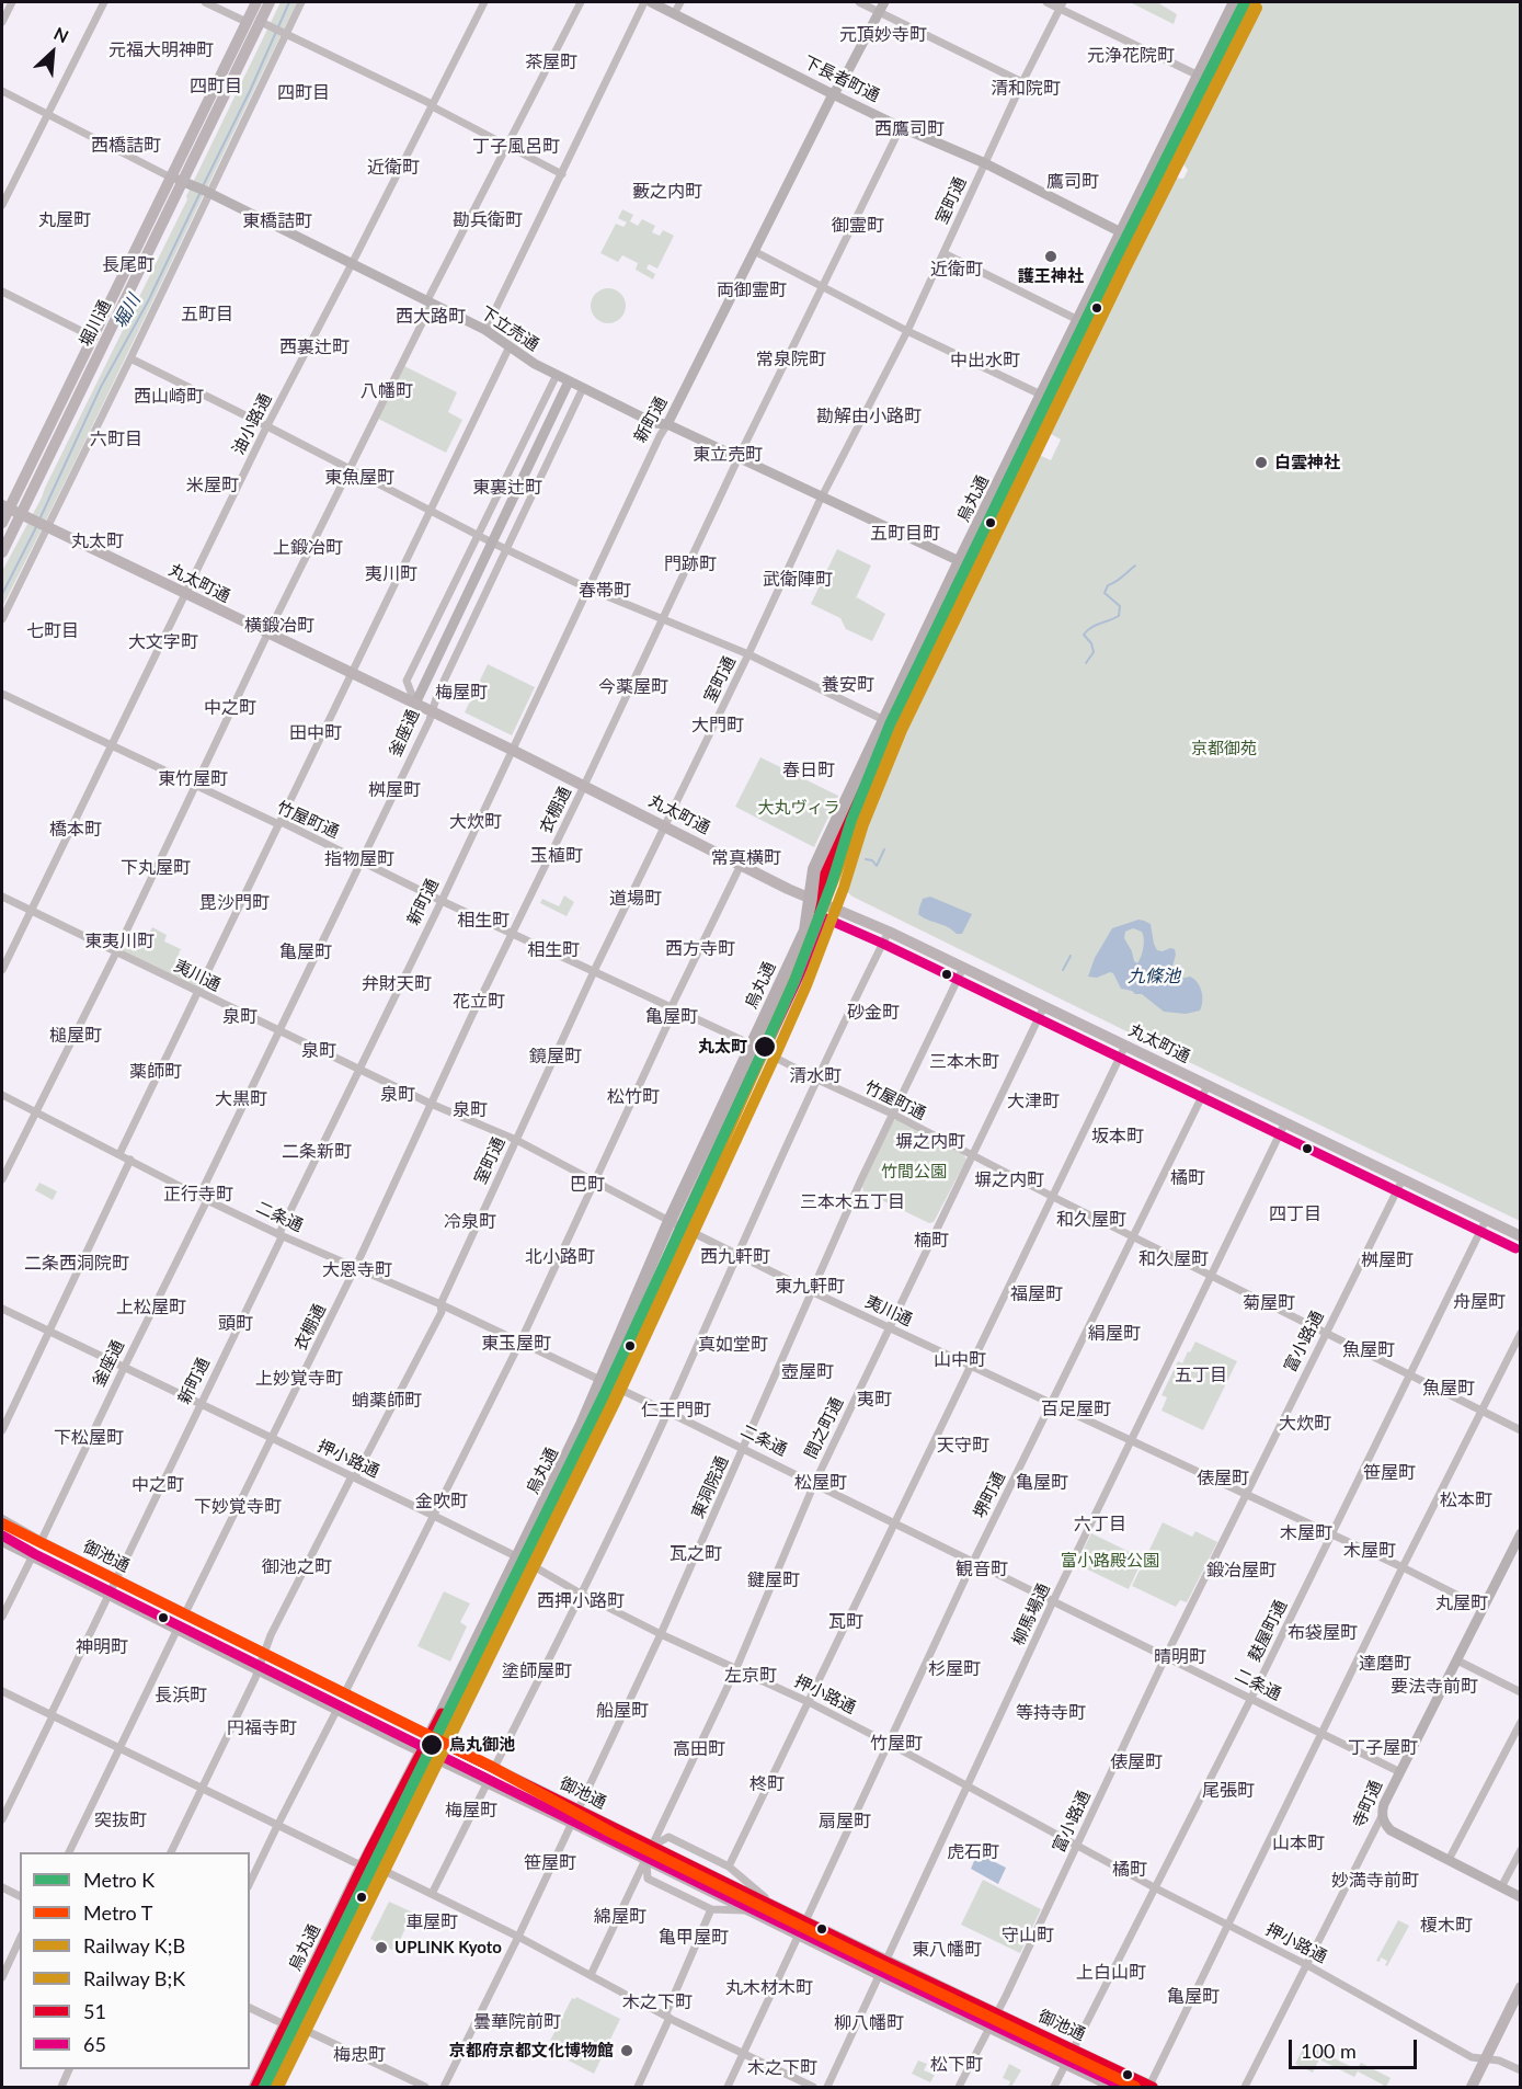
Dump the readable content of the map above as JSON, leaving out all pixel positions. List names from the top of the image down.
{
  "streets": {
    "highway": ["烏丸通"],
    "main road": ["堀川通", "丸太町通", "御池通"],
    "street": [
      "下長者町通",
      "室町通",
      "下立売通",
      "新町通",
      "油小路通",
      "釜座通",
      "衣棚通",
      "竹屋町通",
      "夷川通",
      "二条通",
      "富小路通",
      "間之町通",
      "押小路通",
      "東洞院通",
      "堺町通",
      "柳馬場通",
      "麩屋町通",
      "寺町通"
    ]
  },
  "crossings": [
    ["下長者町通", "室町通"],
    ["下長者町通", "新町通"],
    ["下長者町通", "烏丸通"],
    ["下長者町通", "衣棚通"],
    ["室町通", "下立売通"],
    ["室町通", "丸太町通"],
    ["室町通", "竹屋町通"],
    ["室町通", "夷川通"],
    ["室町通", "二条通"],
    ["室町通", "押小路通"],
    ["室町通", "御池通"],
    ["堀川通", "下立売通"],
    ["堀川通", "丸太町通"],
    ["下立売通", "新町通"],
    ["下立売通", "油小路通"],
    ["下立売通", "烏丸通"],
    ["下立売通", "釜座通"],
    ["下立売通", "衣棚通"],
    ["新町通", "丸太町通"],
    ["新町通", "竹屋町通"],
    ["新町通", "夷川通"],
    ["新町通", "二条通"],
    ["新町通", "押小路通"],
    ["新町通", "御池通"],
    ["油小路通", "丸太町通"],
    ["油小路通", "竹屋町通"],
    ["油小路通", "夷川通"],
    ["烏丸通", "丸太町通"],
    ["烏丸通", "竹屋町通"],
    ["烏丸通", "夷川通"],
    ["烏丸通", "二条通"],
    ["烏丸通", "押小路通"],
    ["烏丸通", "御池通"],
    ["丸太町通", "釜座通"],
    ["丸太町通", "衣棚通"],
    ["丸太町通", "富小路通"],
    ["丸太町通", "間之町通"],
    ["丸太町通", "東洞院通"],
    ["丸太町通", "堺町通"],
    ["丸太町通", "柳馬場通"],
    ["丸太町通", "麩屋町通"],
    ["釜座通", "竹屋町通"],
    ["釜座通", "夷川通"],
    ["釜座通", "二条通"],
    ["釜座通", "押小路通"],
    ["釜座通", "御池通"],
    ["衣棚通", "竹屋町通"],
    ["衣棚通", "夷川通"],
    ["衣棚通", "二条通"],
    ["衣棚通", "押小路通"],
    ["衣棚通", "御池通"],
    ["竹屋町通", "富小路通"],
    ["竹屋町通", "間之町通"],
    ["竹屋町通", "東洞院通"],
    ["竹屋町通", "堺町通"],
    ["竹屋町通", "柳馬場通"],
    ["竹屋町通", "麩屋町通"],
    ["夷川通", "富小路通"],
    ["夷川通", "間之町通"],
    ["夷川通", "東洞院通"],
    ["夷川通", "堺町通"],
    ["夷川通", "柳馬場通"],
    ["夷川通", "麩屋町通"],
    ["夷川通", "寺町通"],
    ["二条通", "富小路通"],
    ["二条通", "間之町通"],
    ["二条通", "東洞院通"],
    ["二条通", "堺町通"],
    ["二条通", "柳馬場通"],
    ["二条通", "麩屋町通"],
    ["二条通", "寺町通"],
    ["富小路通", "押小路通"],
    ["富小路通", "御池通"],
    ["間之町通", "押小路通"],
    ["間之町通", "御池通"],
    ["押小路通", "東洞院通"],
    ["押小路通", "堺町通"],
    ["押小路通", "柳馬場通"],
    ["押小路通", "麩屋町通"],
    ["押小路通", "寺町通"],
    ["東洞院通", "御池通"],
    ["堺町通", "御池通"],
    ["御池通", "柳馬場通"],
    ["御池通", "麩屋町通"]
  ],
  "districts": [
    "元頂妙寺町",
    "元福大明神町",
    "元浄花院町",
    "茶屋町",
    "四町目",
    "清和院町",
    "四町目",
    "西鷹司町",
    "西橋詰町",
    "丁子風呂町",
    "近衛町",
    "鷹司町",
    "藪之内町",
    "丸屋町",
    "勘兵衛町",
    "東橋詰町",
    "御霊町",
    "長尾町",
    "近衛町",
    "両御霊町",
    "五町目",
    "西大路町",
    "西裏辻町",
    "常泉院町",
    "中出水町",
    "八幡町",
    "西山崎町",
    "勘解由小路町",
    "六町目",
    "東立売町",
    "東魚屋町",
    "米屋町",
    "東裏辻町",
    "五町目町",
    "丸太町",
    "上鍛冶町",
    "門跡町",
    "夷川町",
    "武衛陣町",
    "春帯町",
    "横鍛冶町",
    "七町目",
    "大文字町",
    "養安町",
    "今薬屋町",
    "梅屋町",
    "中之町",
    "大門町",
    "田中町",
    "春日町",
    "東竹屋町",
    "桝屋町",
    "大炊町",
    "橋本町",
    "玉植町",
    "常真横町",
    "指物屋町",
    "下丸屋町",
    "道場町",
    "毘沙門町",
    "相生町",
    "東夷川町",
    "西方寺町",
    "相生町",
    "亀屋町",
    "弁財天町",
    "花立町",
    "砂金町",
    "泉町",
    "亀屋町",
    "槌屋町",
    "泉町",
    "鏡屋町",
    "三本木町",
    "薬師町",
    "清水町",
    "泉町",
    "松竹町",
    "大黒町",
    "大津町",
    "泉町",
    "坂本町",
    "塀之内町",
    "二条新町",
    "橘町",
    "塀之内町",
    "巴町",
    "正行寺町",
    "三本木五丁目",
    "四丁目",
    "和久屋町",
    "冷泉町",
    "楠町",
    "北小路町",
    "西九軒町",
    "和久屋町",
    "桝屋町",
    "二条西洞院町",
    "大恩寺町",
    "東九軒町",
    "福屋町",
    "舟屋町",
    "菊屋町",
    "上松屋町",
    "頭町",
    "絹屋町",
    "東玉屋町",
    "真如堂町",
    "魚屋町",
    "山中町",
    "壺屋町",
    "五丁目",
    "上妙覚寺町",
    "魚屋町",
    "夷町",
    "蛸薬師町",
    "百足屋町",
    "仁王門町",
    "大炊町",
    "下松屋町",
    "天守町",
    "笹屋町",
    "俵屋町",
    "松屋町",
    "亀屋町",
    "中之町",
    "松本町",
    "金吹町",
    "下妙覚寺町",
    "六丁目",
    "木屋町",
    "木屋町",
    "瓦之町",
    "御池之町",
    "観音町",
    "鍛冶屋町",
    "鍵屋町",
    "西押小路町",
    "丸屋町",
    "瓦町",
    "布袋屋町",
    "神明町",
    "晴明町",
    "達磨町",
    "杉屋町",
    "塗師屋町",
    "左京町",
    "要法寺前町",
    "長浜町",
    "船屋町",
    "等持寺町",
    "円福寺町",
    "竹屋町",
    "丁子屋町",
    "高田町",
    "俵屋町",
    "柊町",
    "尾張町",
    "梅屋町",
    "突抜町",
    "扇屋町",
    "山本町",
    "虎石町",
    "笹屋町",
    "橘町",
    "妙満寺前町",
    "綿屋町",
    "車屋町",
    "榎木町",
    "守山町",
    "亀甲屋町",
    "東八幡町",
    "上白山町",
    "丸木材木町",
    "亀屋町",
    "木之下町",
    "曇華院前町",
    "柳八幡町",
    "梅忠町",
    "松下町",
    "木之下町"
  ],
  "water": ["堀川", "九條池"],
  "parks": [
    "京都御苑",
    "大丸ヴィラ",
    "竹間公園",
    "富小路殿公園"
  ],
  "places": [
    "護王神社",
    "白雲神社",
    "丸太町",
    "烏丸御池",
    "UPLINK Kyoto",
    "京都府京都文化博物館"
  ],
  "lines": [
    "metro line K",
    "transit line 51",
    "rail line K;B",
    "rail line B;K",
    "transit line 65",
    "metro line T"
  ],
  "legend": [
    "Metro K",
    "Metro T",
    "Railway K;B",
    "Railway B;K",
    "51",
    "65"
  ],
  "scale_bar": "100 m",
  "north": "top right"
}
